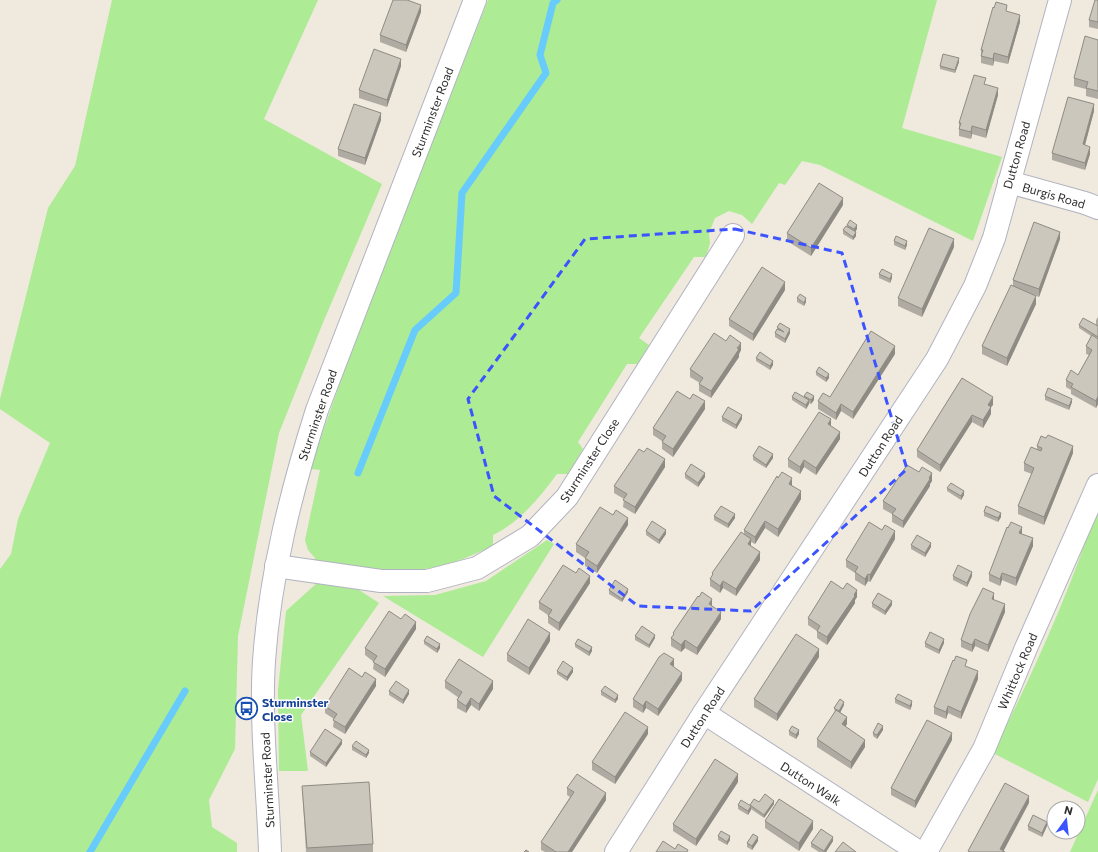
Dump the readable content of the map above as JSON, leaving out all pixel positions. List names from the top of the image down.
{
  "streets": {
    "street": [
      "Sturminster Road",
      "Dutton Road",
      "Burgis Road",
      "Sturminster Close",
      "Whittock Road",
      "Dutton Walk"
    ]
  },
  "crossings": [
    ["Sturminster Road", "Sturminster Close"],
    ["Dutton Road", "Burgis Road"],
    ["Dutton Road", "Dutton Walk"]
  ],
  "places": {
    "bus stop": ["Sturminster Close"]
  },
  "north": "top"
}
